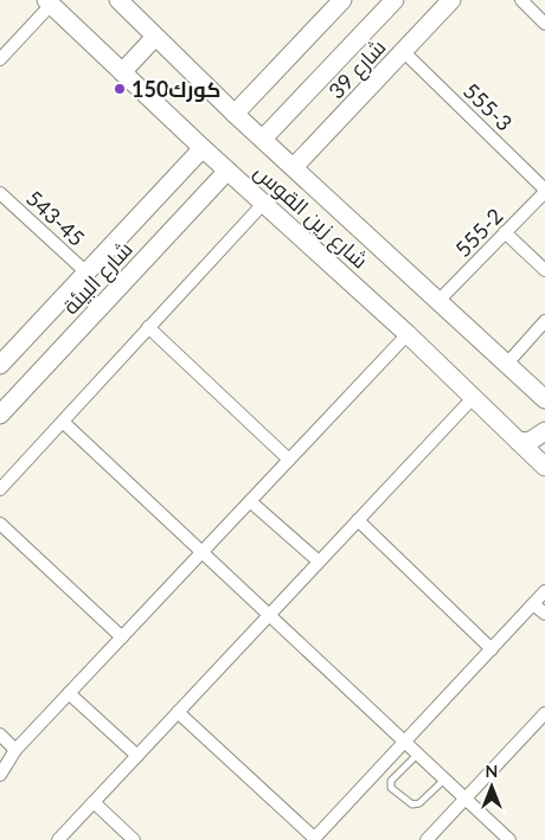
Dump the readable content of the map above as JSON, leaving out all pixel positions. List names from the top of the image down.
{
  "streets": {
    "main road": ["شارع 39", "شارع زين القوس", "شارع البيئة"],
    "street": ["555-3", "543-45", "555-2"]
  },
  "crossings": [
    ["شارع 39", "555-3"],
    ["شارع 39", "شارع زين القوس"],
    ["555-3", "555-2"],
    ["شارع زين القوس", "555-2"],
    ["شارع زين القوس", "شارع البيئة"],
    ["543-45", "شارع البيئة"]
  ],
  "places": ["كورك150"],
  "north": "top"
}
